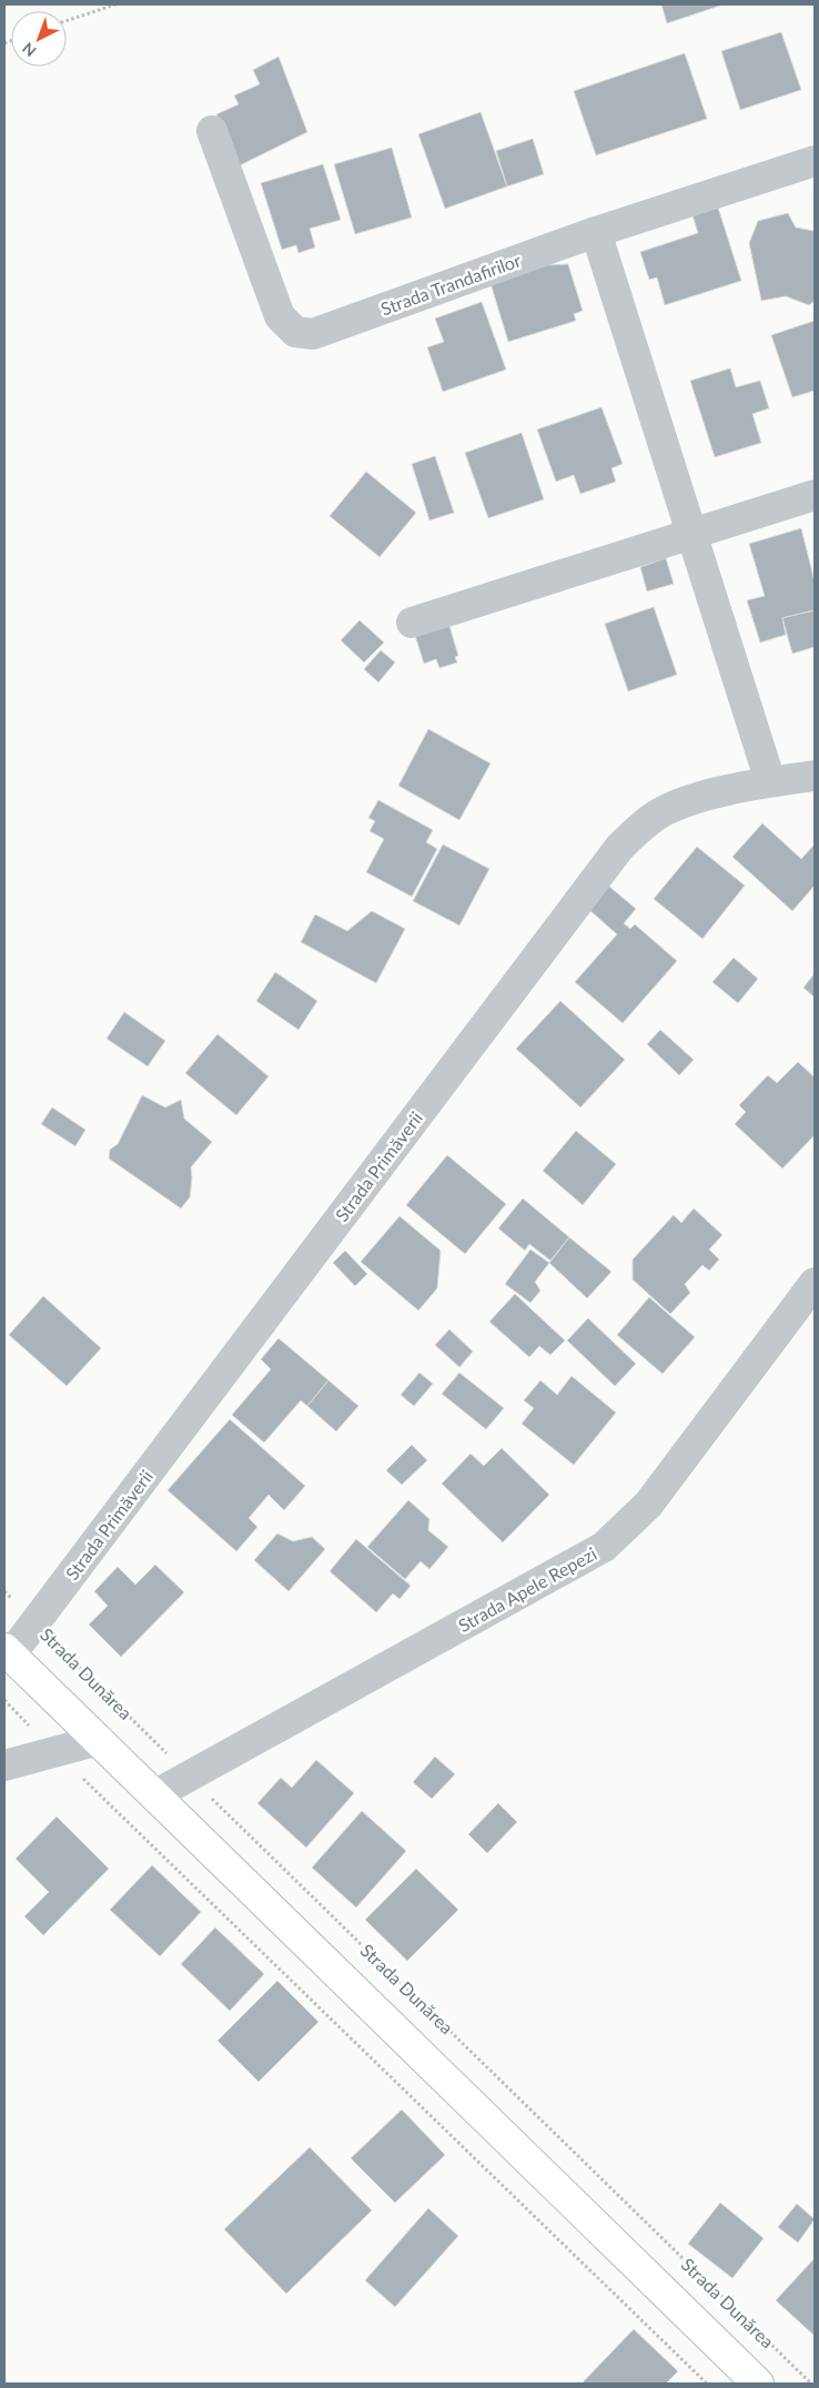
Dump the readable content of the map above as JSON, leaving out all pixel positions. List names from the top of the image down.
{
  "streets": {
    "street": [
      "Strada Trandafirilor",
      "Strada Primăverii",
      "Strada Apele Repezi",
      "Strada Dunărea"
    ]
  },
  "crossings": [
    ["Strada Primăverii", "Strada Dunărea"],
    ["Strada Apele Repezi", "Strada Dunărea"]
  ],
  "north": "bottom left"
}
